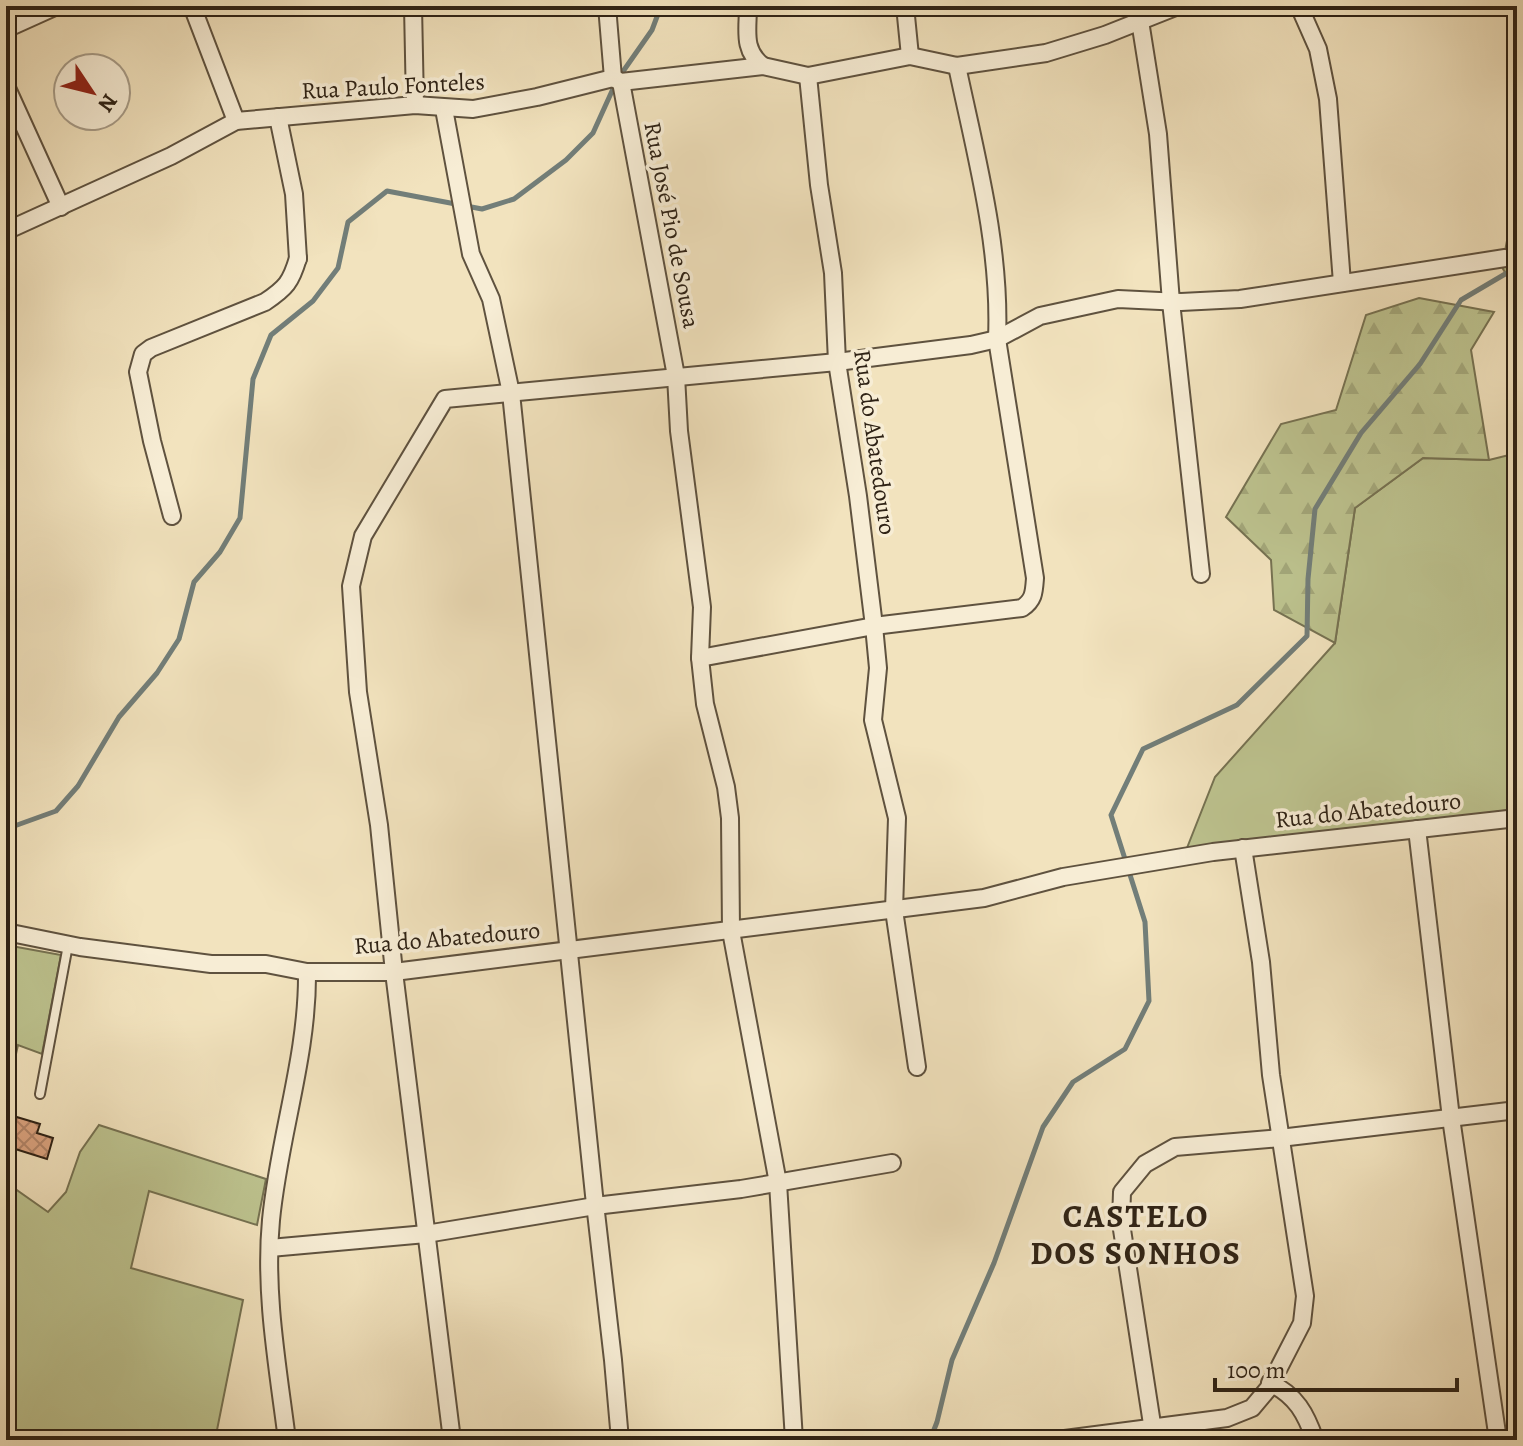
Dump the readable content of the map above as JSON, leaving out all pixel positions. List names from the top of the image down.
{
  "streets": {
    "street": ["Rua Paulo Fonteles", "Rua José Pio de Sousa", "Rua do Abatedouro"]
  },
  "crossings": [
    ["Rua Paulo Fonteles", "Rua José Pio de Sousa"],
    ["Rua José Pio de Sousa", "Rua do Abatedouro"]
  ],
  "districts": ["CASTELO DOS SONHOS"],
  "scale_bar": "100 m",
  "north": "bottom right"
}
